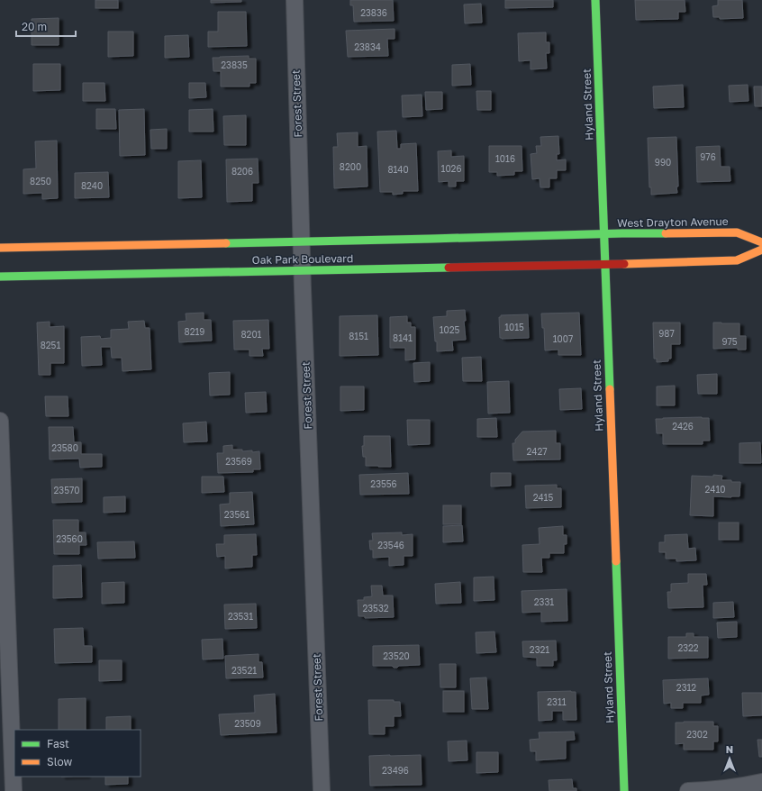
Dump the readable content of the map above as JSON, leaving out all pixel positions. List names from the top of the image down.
{
  "streets": {
    "street": [
      "Forest Street",
      "Hyland Street",
      "West Drayton Avenue",
      "Oak Park Boulevard"
    ]
  },
  "crossings": [
    ["Forest Street", "Oak Park Boulevard"],
    ["Hyland Street", "West Drayton Avenue"],
    ["Hyland Street", "Oak Park Boulevard"],
    ["West Drayton Avenue", "Oak Park Boulevard"]
  ],
  "house_numbers": [
    "23836",
    "23834",
    "23835",
    "976",
    "1016",
    "990",
    "8200",
    "1026",
    "8140",
    "8206",
    "8250",
    "8240",
    "1015",
    "1025",
    "8219",
    "987",
    "8201",
    "8151",
    "8141",
    "1007",
    "975",
    "8251",
    "2426",
    "23580",
    "2427",
    "23569",
    "23556",
    "2410",
    "23570",
    "2415",
    "23561",
    "23560",
    "23546",
    "2331",
    "23532",
    "23531",
    "2322",
    "2321",
    "23520",
    "23521",
    "2312",
    "2311",
    "23509",
    "2302",
    "23496"
  ],
  "legend": ["Fast", "Slow"],
  "scale_bar": "20 m",
  "north": "top"
}
